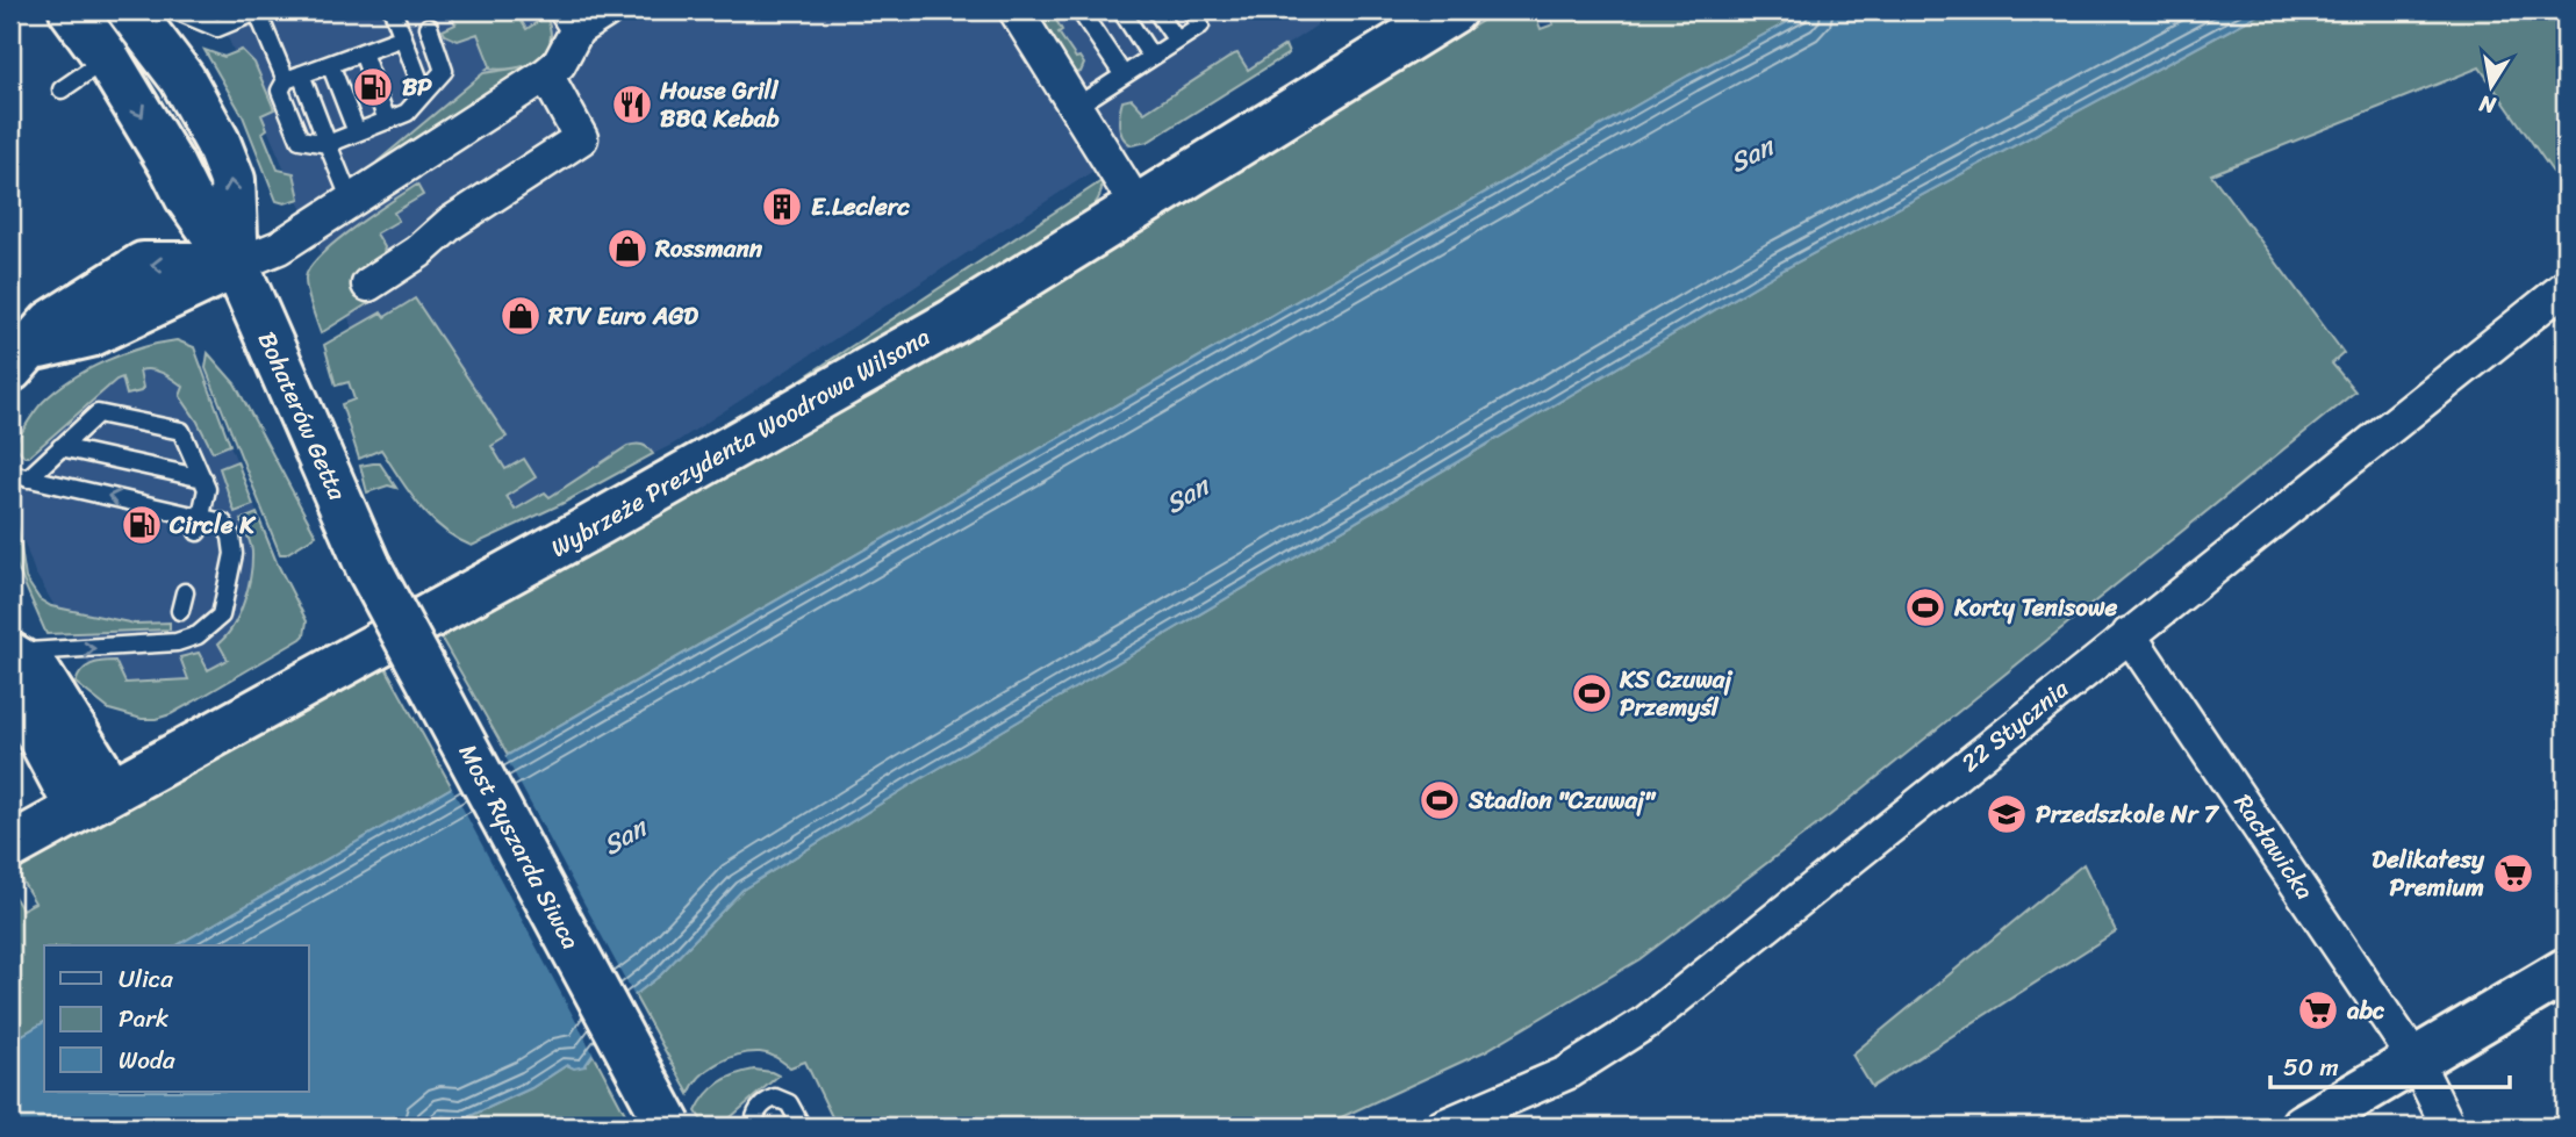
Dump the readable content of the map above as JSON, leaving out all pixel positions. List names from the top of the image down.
{
  "streets": {
    "street": [
      "Bohaterów Getta",
      "Wybrzeże Prezydenta Woodrowa Wilsona",
      "22 Stycznia",
      "Most Ryszarda Siwca",
      "Racławicka"
    ]
  },
  "crossings": [
    ["Bohaterów Getta", "Most Ryszarda Siwca"],
    ["22 Stycznia", "Racławicka"]
  ],
  "water": ["San"],
  "places": {
    "fuel station": ["BP", "Circle K"],
    "restaurant": ["House Grill BBQ Kebab"],
    "building": ["E.Leclerc"],
    "shop": ["Rossmann", "RTV Euro AGD"],
    "sports": ["Korty Tenisowe", "KS Czuwaj Przemyśl", "Stadion \"Czuwaj\""],
    "school or university": ["Przedszkole Nr 7"],
    "supermarket": ["Delikatesy Premium", "abc"]
  },
  "legend": ["Ulica", "Park", "Woda"],
  "scale_bar": "50 m",
  "north": "bottom"
}
